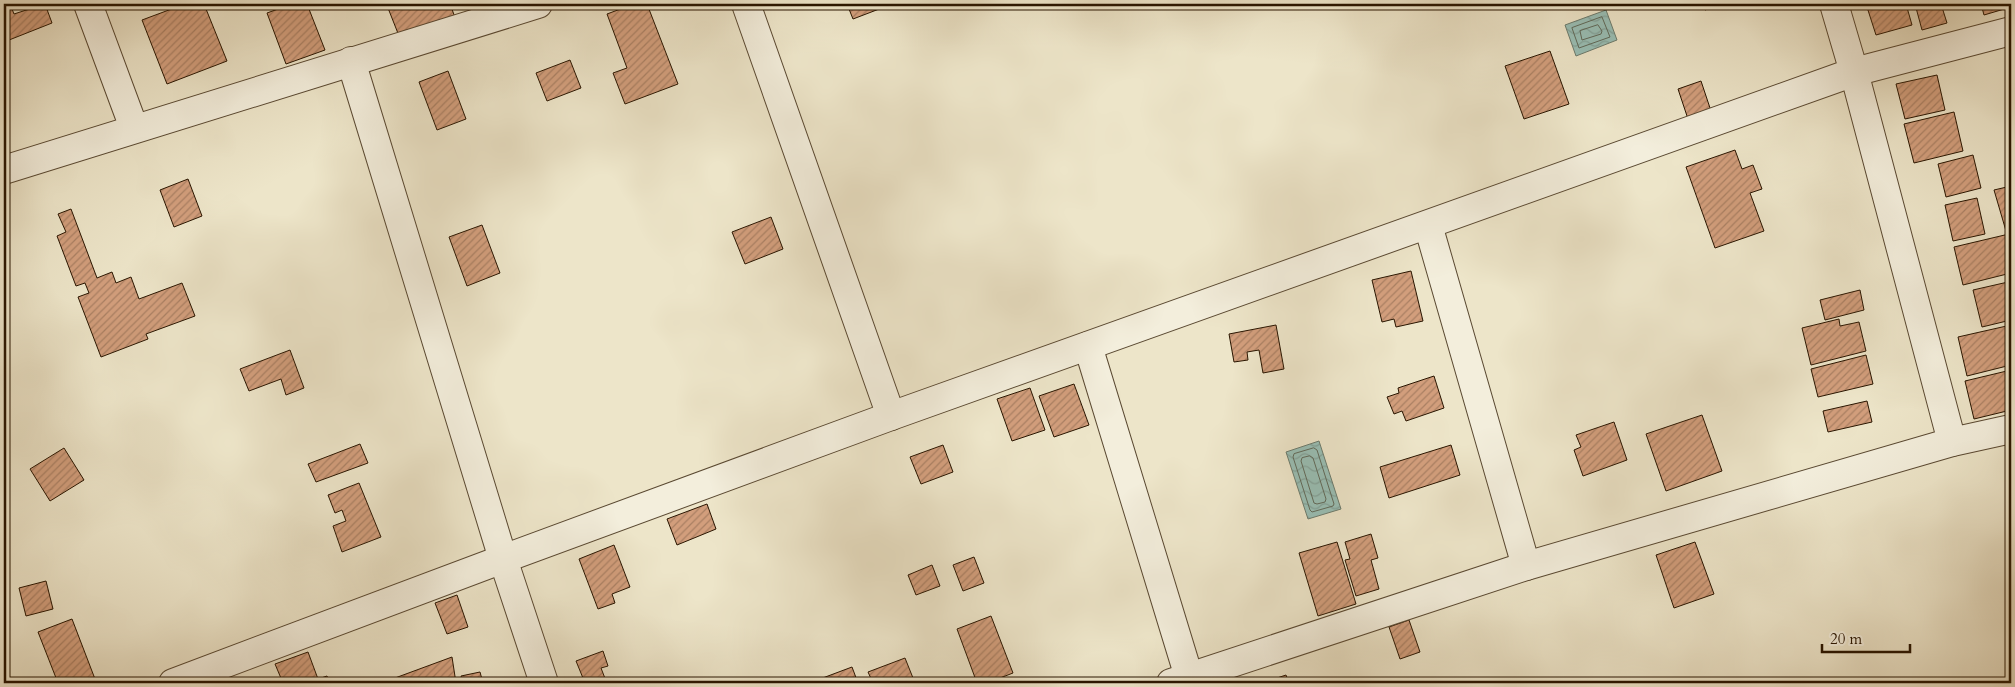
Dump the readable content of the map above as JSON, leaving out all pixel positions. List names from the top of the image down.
{
  "scale_bar": "20 m"
}
